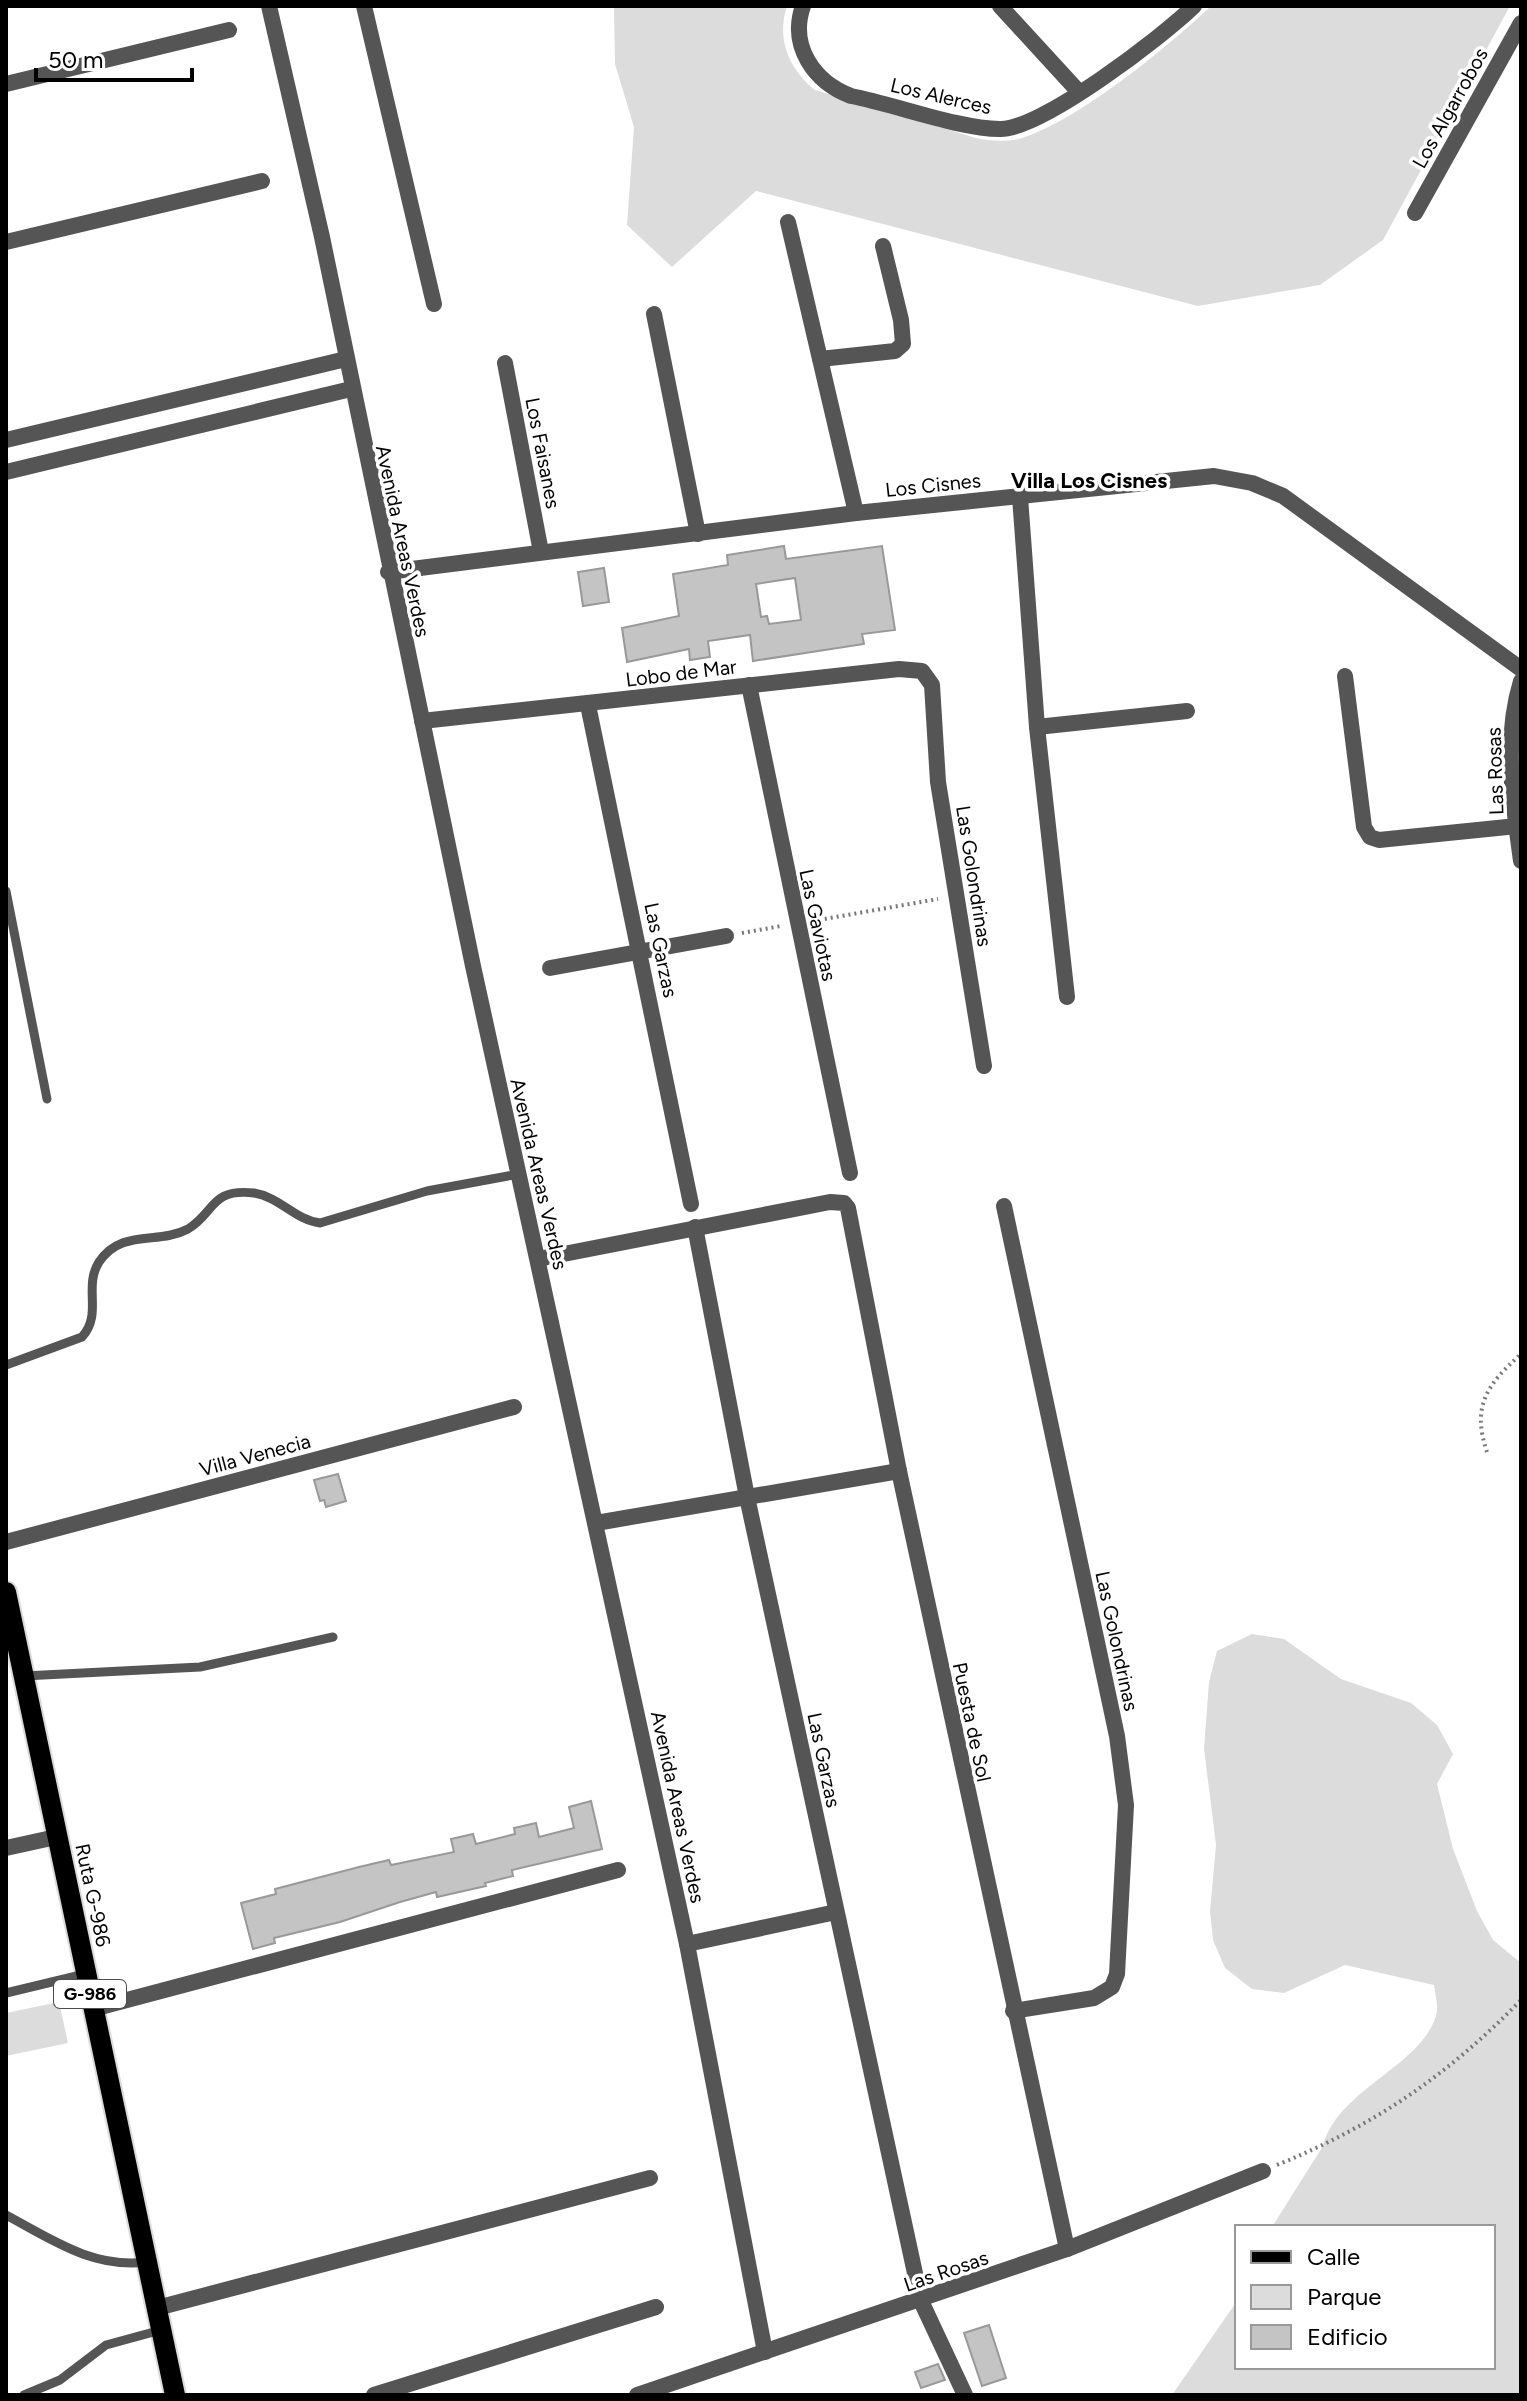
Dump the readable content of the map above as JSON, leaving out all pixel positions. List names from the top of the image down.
{
  "streets": {
    "main road": ["Ruta G-986", "G-986"],
    "street": [
      "Los Alerces",
      "Los Algarrobos",
      "Los Faisanes",
      "Los Cisnes",
      "Avenida Areas Verdes",
      "Lobo de Mar",
      "Las Rosas",
      "Las Golondrinas",
      "Las Gaviotas",
      "Las Garzas",
      "Villa Venecia",
      "Puesta de Sol"
    ]
  },
  "crossings": [
    ["Los Faisanes", "Los Cisnes"],
    ["Los Cisnes", "Avenida Areas Verdes"],
    ["Avenida Areas Verdes", "Lobo de Mar"],
    ["Avenida Areas Verdes", "Las Rosas"],
    ["Lobo de Mar", "Las Golondrinas"],
    ["Lobo de Mar", "Las Gaviotas"],
    ["Lobo de Mar", "Las Garzas"],
    ["Las Rosas", "Las Garzas"],
    ["Las Rosas", "Puesta de Sol"],
    ["Las Golondrinas", "Puesta de Sol"],
    ["Las Garzas", "Puesta de Sol"]
  ],
  "districts": ["Villa Los Cisnes"],
  "legend": ["Calle", "Parque", "Edificio"],
  "scale_bar": "50 m"
}
